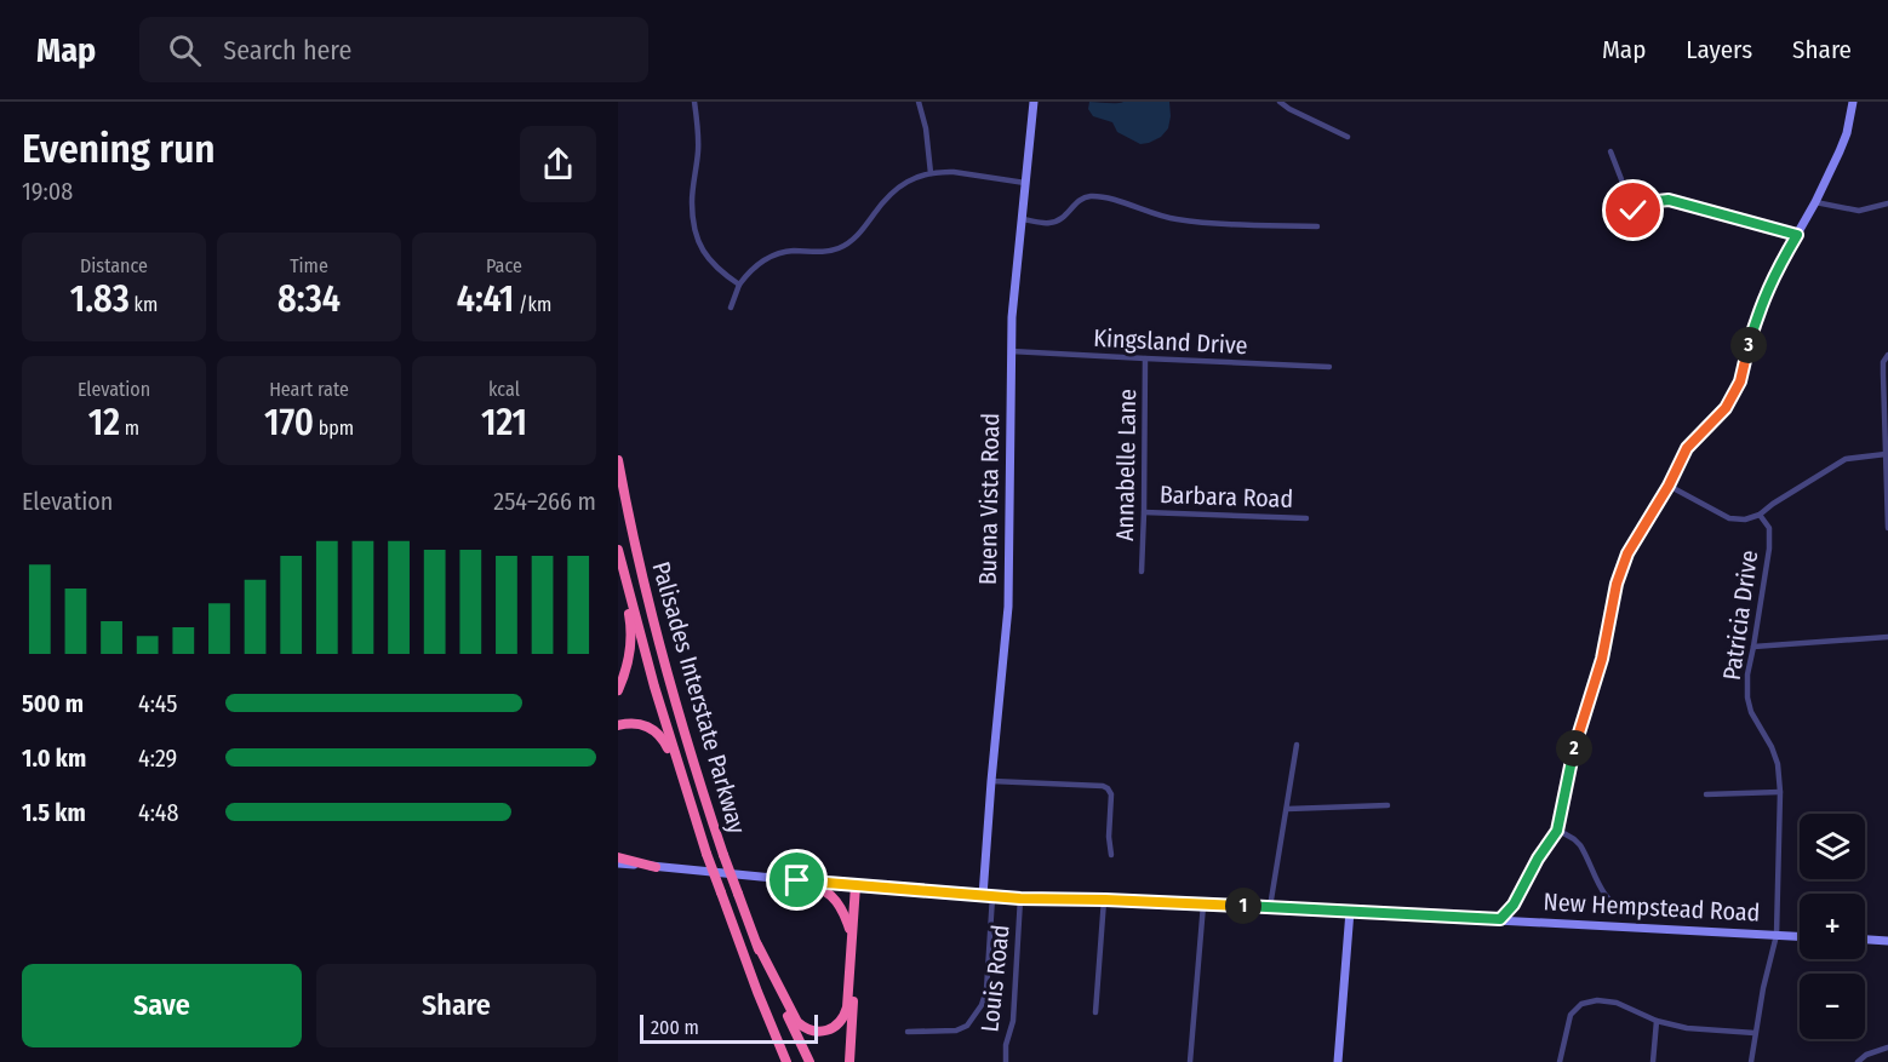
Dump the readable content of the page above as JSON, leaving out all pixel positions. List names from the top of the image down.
{
  "streets": {
    "highway": ["Palisades Interstate Parkway"],
    "street": [
      "Kingsland Drive",
      "Annabelle Lane",
      "Barbara Road",
      "Buena Vista Road",
      "Patricia Drive",
      "New Hempstead Road",
      "Louis Road"
    ]
  },
  "crossings": [
    ["Kingsland Drive", "Annabelle Lane"],
    ["Kingsland Drive", "Buena Vista Road"],
    ["Annabelle Lane", "Barbara Road"],
    ["Buena Vista Road", "New Hempstead Road"],
    ["Patricia Drive", "New Hempstead Road"],
    ["New Hempstead Road", "Louis Road"]
  ],
  "scale_bar": "200 m",
  "page": {
    "header": "Map",
    "search": "Search here",
    "nav": ["Map", "Layers", "Share"],
    "heading": ["Evening run", "19:08"],
    "stats": [
      ["Distance", "1.83 km"],
      ["Time", "8:34"],
      ["Pace", "4:41 /km"],
      ["Elevation", "12 m"],
      ["Heart rate", "170 bpm"],
      ["kcal", "121"]
    ],
    "pins": ["3", "2", "1"],
    "chart": ["Elevation", "254–266 m"],
    "list": [
      {
        "name": "500 m",
        "note": "4:45"
      },
      {
        "name": "1.0 km",
        "note": "4:29"
      },
      {
        "name": "1.5 km",
        "note": "4:48"
      }
    ],
    "map_buttons": ["+", "−"],
    "buttons": ["Save", "Share"],
    "scale": "200 m"
  }
}
